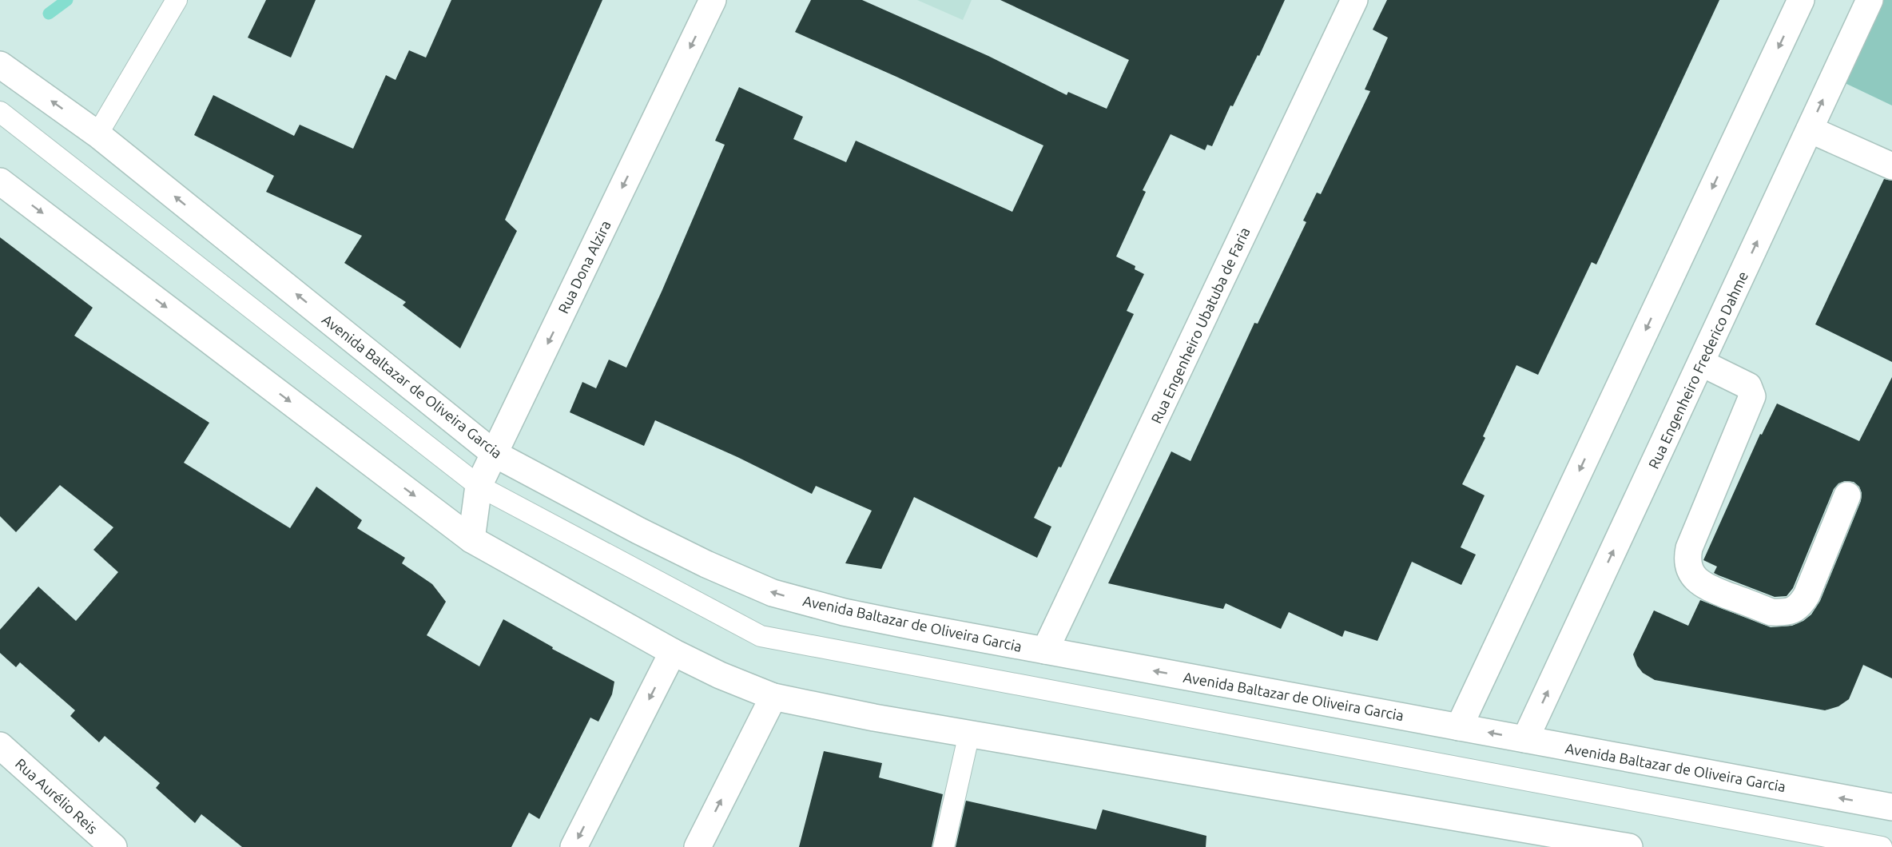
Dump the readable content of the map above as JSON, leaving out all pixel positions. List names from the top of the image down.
{
  "streets": {
    "street": [
      "Rua Dona Alzira",
      "Rua Engenheiro Ubatuba de Faria",
      "Rua Engenheiro Frederico Dahme",
      "Avenida Baltazar de Oliveira Garcia",
      "Rua Aurélio Reis"
    ]
  },
  "crossings": [
    ["Rua Dona Alzira", "Avenida Baltazar de Oliveira Garcia"],
    ["Rua Engenheiro Ubatuba de Faria", "Avenida Baltazar de Oliveira Garcia"],
    ["Rua Engenheiro Frederico Dahme", "Avenida Baltazar de Oliveira Garcia"]
  ],
  "one_way": ["Rua Dona Alzira"]
}
